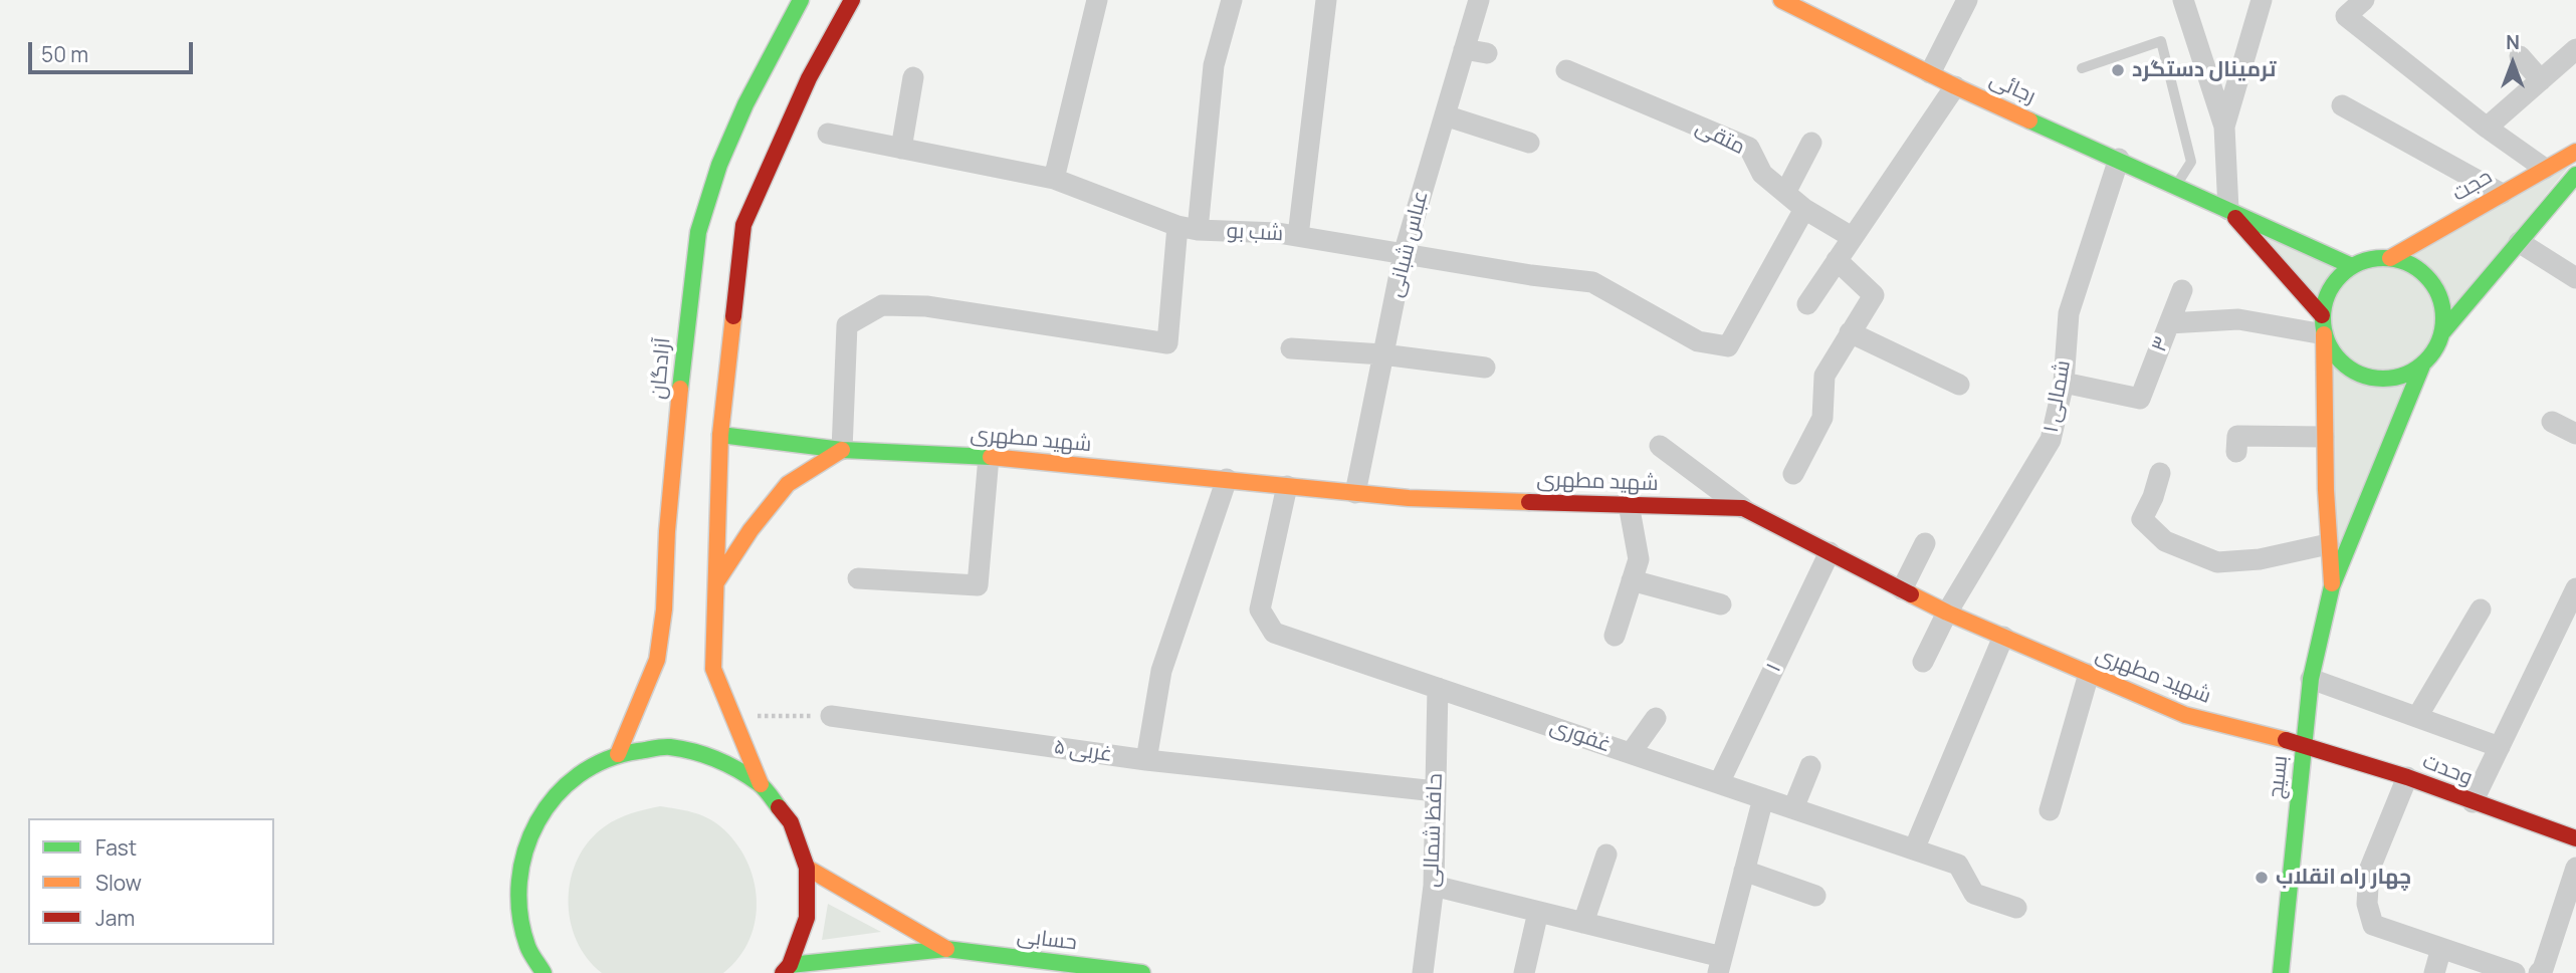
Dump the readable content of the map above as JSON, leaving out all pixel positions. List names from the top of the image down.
{
  "streets": {
    "street": [
      "رجائی",
      "متقی",
      "حجت",
      "شب بو",
      "عباس شبانی",
      "۳",
      "آزادگان",
      "۱ شمالی",
      "شهید مطهری",
      "۱",
      "غفوری",
      "۵ غربی",
      "وحدت",
      "بسیج",
      "حافظ شمالی",
      "حسابی"
    ]
  },
  "crossings": [
    ["رجائی", "حجت"],
    ["رجائی", "۳"],
    ["رجائی", "۱ شمالی"],
    ["رجائی", "بسیج"],
    ["متقی", "شب بو"],
    ["حجت", "۳"],
    ["حجت", "بسیج"],
    ["شب بو", "عباس شبانی"],
    ["عباس شبانی", "شهید مطهری"],
    ["۳", "۱ شمالی"],
    ["۳", "بسیج"],
    ["۱ شمالی", "شهید مطهری"],
    ["شهید مطهری", "۱"],
    ["شهید مطهری", "غفوری"],
    ["شهید مطهری", "وحدت"],
    ["شهید مطهری", "بسیج"],
    ["۱", "غفوری"],
    ["غفوری", "حافظ شمالی"],
    ["۵ غربی", "حافظ شمالی"],
    ["وحدت", "بسیج"]
  ],
  "places": ["ترمینال دستگرد", "چهار راه انقلاب"],
  "legend": ["Fast", "Slow", "Jam"],
  "scale_bar": "50 m",
  "north": "top"
}
